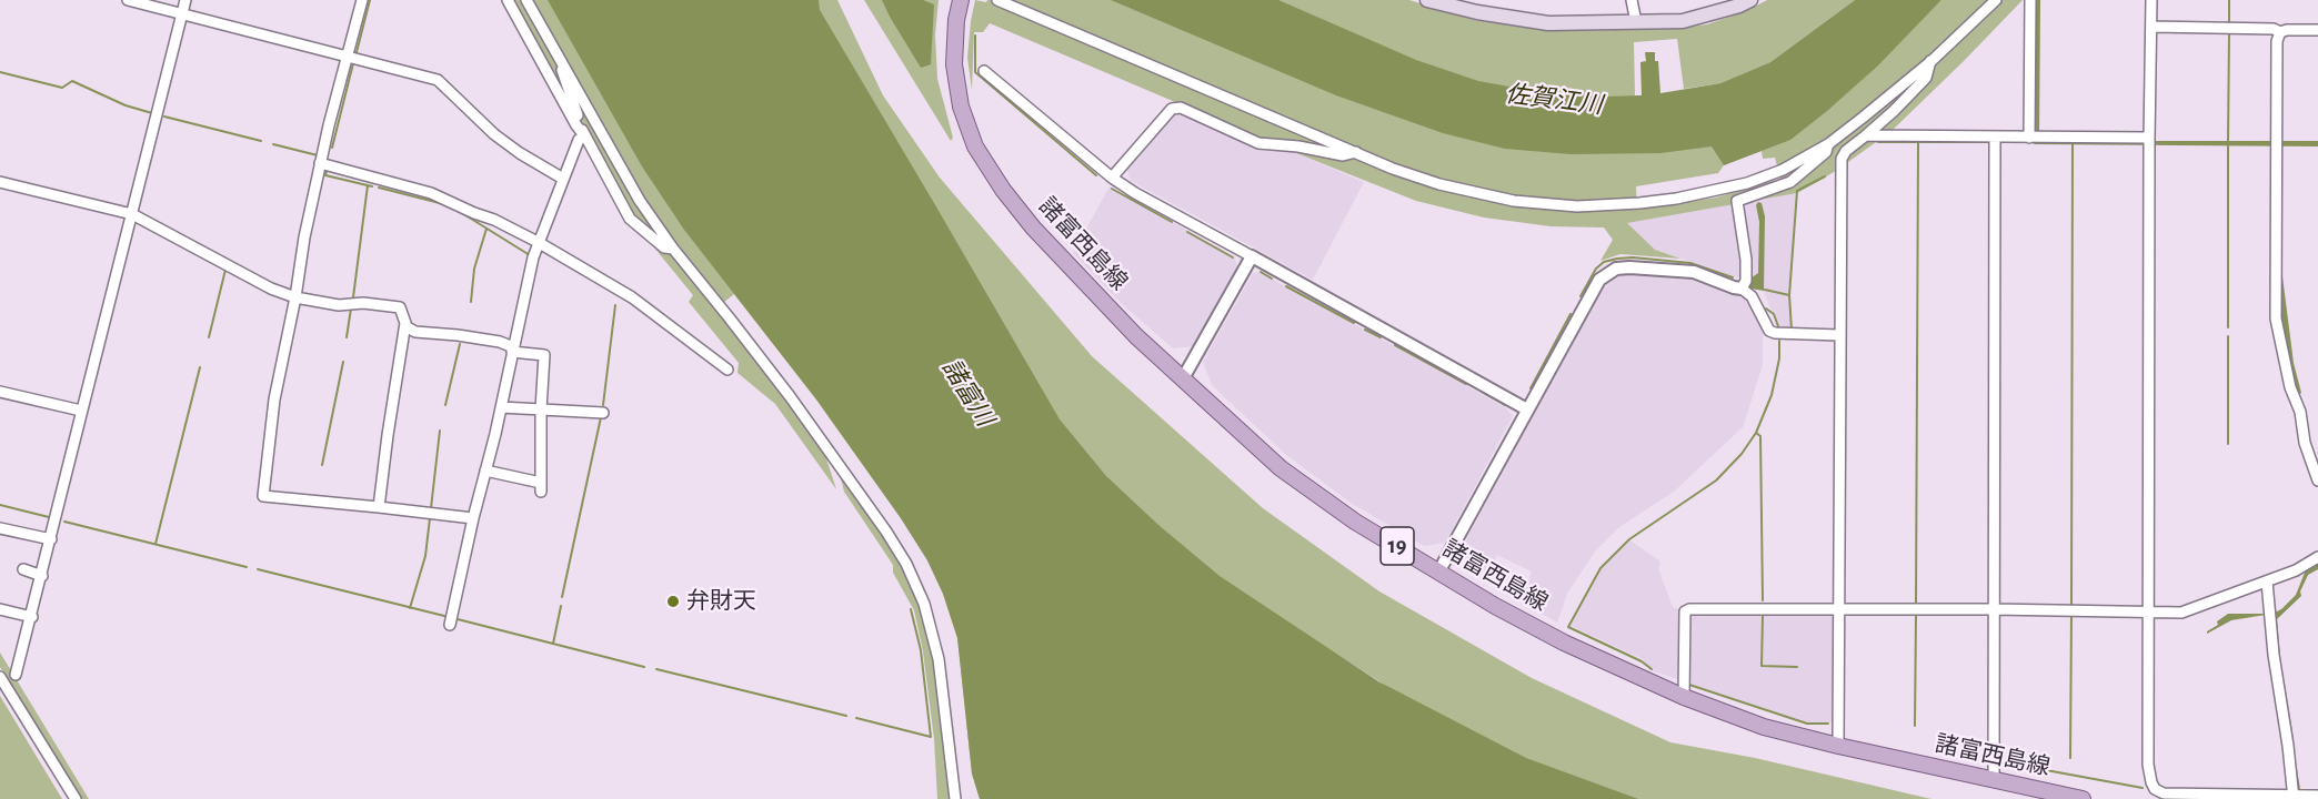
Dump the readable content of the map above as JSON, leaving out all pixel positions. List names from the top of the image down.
{
  "streets": {
    "main road": ["諸富西島線", "19"]
  },
  "water": ["佐賀江川", "諸富川"],
  "places": ["弁財天"]
}
